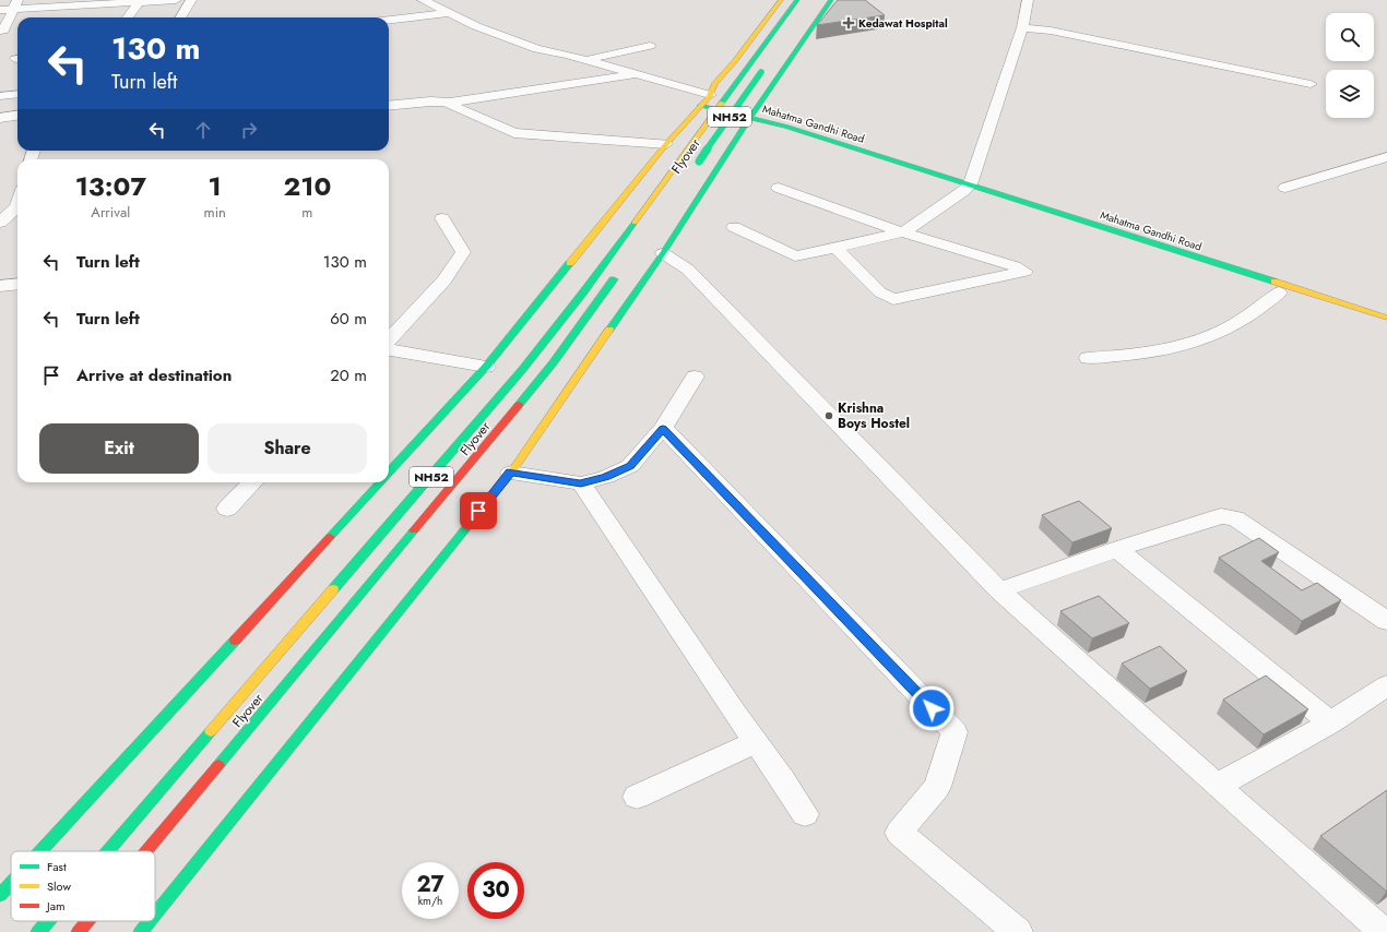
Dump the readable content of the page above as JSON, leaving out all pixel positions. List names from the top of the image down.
{
  "streets": {
    "main road": ["NH52", "Mahatma Gandhi Road", "Flyover"]
  },
  "crossings": [
    ["NH52", "Mahatma Gandhi Road"]
  ],
  "places": {
    "health": ["Kedawat Hospital"],
    "other": ["Krishna Boys Hostel"]
  },
  "legend": ["Fast", "Slow", "Jam"],
  "page": {
    "turn": ["130 m", "Turn left"],
    "eta": [
      "13:07",
      "Arrival",
      "1",
      "min",
      "210",
      "m"
    ],
    "list": [
      {
        "name": "Turn left",
        "value": "130 m"
      },
      {
        "name": "Turn left",
        "value": "60 m"
      },
      {
        "name": "Arrive at destination",
        "value": "20 m"
      }
    ],
    "buttons": ["Exit", "Share"],
    "speed": "27 km/h",
    "limit": "30"
  }
}
